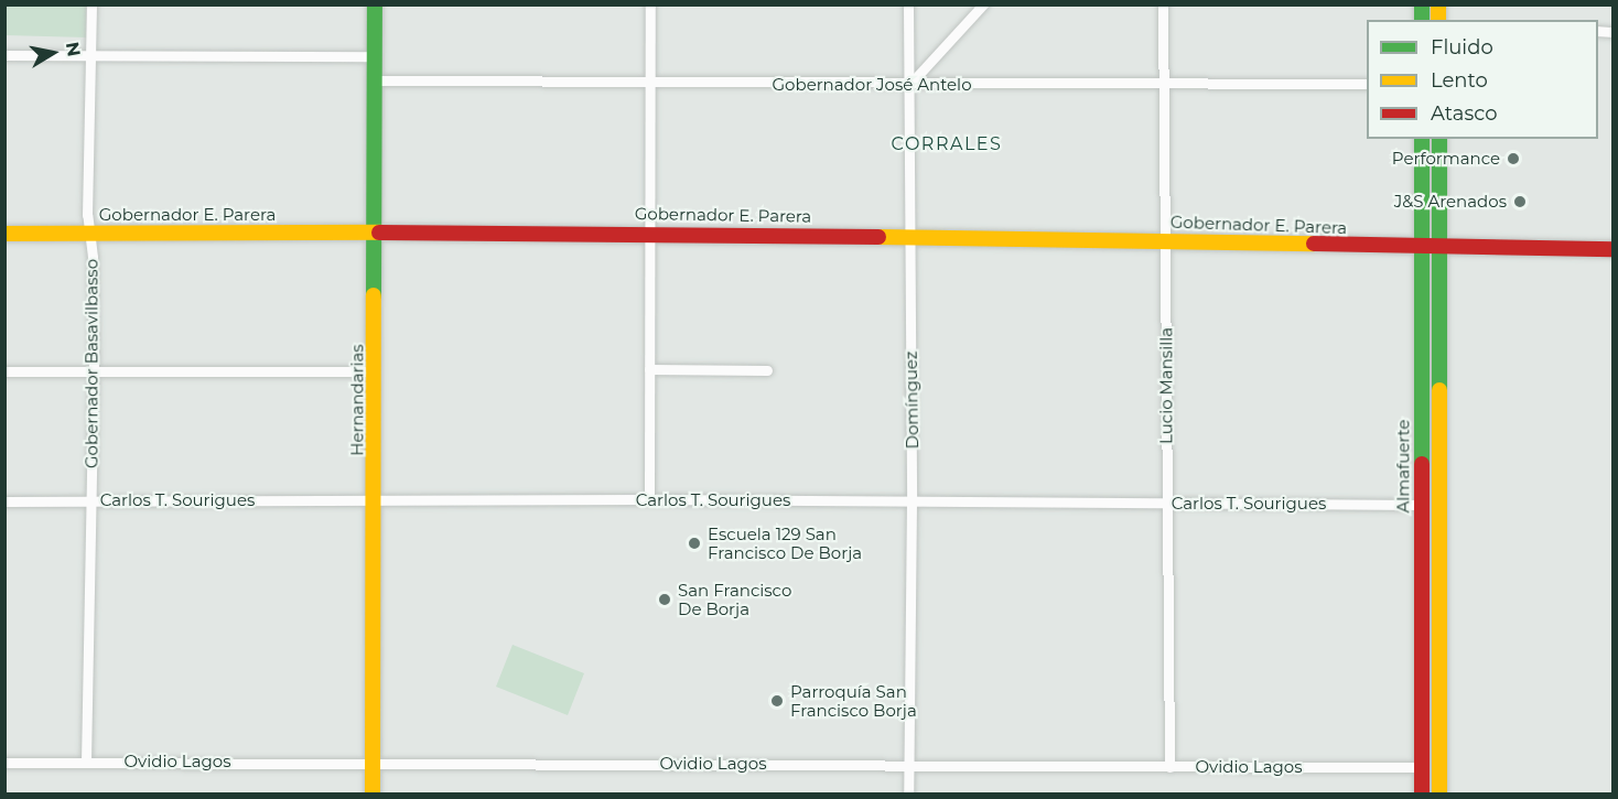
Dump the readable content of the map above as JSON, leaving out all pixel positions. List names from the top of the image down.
{
  "streets": {
    "street": [
      "Gobernador José Antelo",
      "Gobernador E. Parera",
      "Gobernador Basavilbasso",
      "Lucio Mansilla",
      "Hernandarias",
      "Domínguez",
      "Almafuerte",
      "Carlos T. Sourigues",
      "Ovidio Lagos"
    ]
  },
  "crossings": [
    ["Gobernador José Antelo", "Lucio Mansilla"],
    ["Gobernador José Antelo", "Hernandarias"],
    ["Gobernador José Antelo", "Domínguez"],
    ["Gobernador E. Parera", "Gobernador Basavilbasso"],
    ["Gobernador E. Parera", "Lucio Mansilla"],
    ["Gobernador E. Parera", "Hernandarias"],
    ["Gobernador E. Parera", "Domínguez"],
    ["Gobernador E. Parera", "Almafuerte"],
    ["Gobernador Basavilbasso", "Carlos T. Sourigues"],
    ["Gobernador Basavilbasso", "Ovidio Lagos"],
    ["Lucio Mansilla", "Carlos T. Sourigues"],
    ["Lucio Mansilla", "Ovidio Lagos"],
    ["Hernandarias", "Carlos T. Sourigues"],
    ["Hernandarias", "Ovidio Lagos"],
    ["Domínguez", "Carlos T. Sourigues"],
    ["Domínguez", "Ovidio Lagos"],
    ["Almafuerte", "Carlos T. Sourigues"],
    ["Almafuerte", "Ovidio Lagos"]
  ],
  "districts": ["CORRALES"],
  "places": [
    "Performance",
    "J&S Arenados",
    "Escuela 129 San Francisco De Borja",
    "San Francisco De Borja",
    "Parroquía San Francisco Borja"
  ],
  "legend": ["Fluido", "Lento", "Atasco"],
  "north": "right"
}
